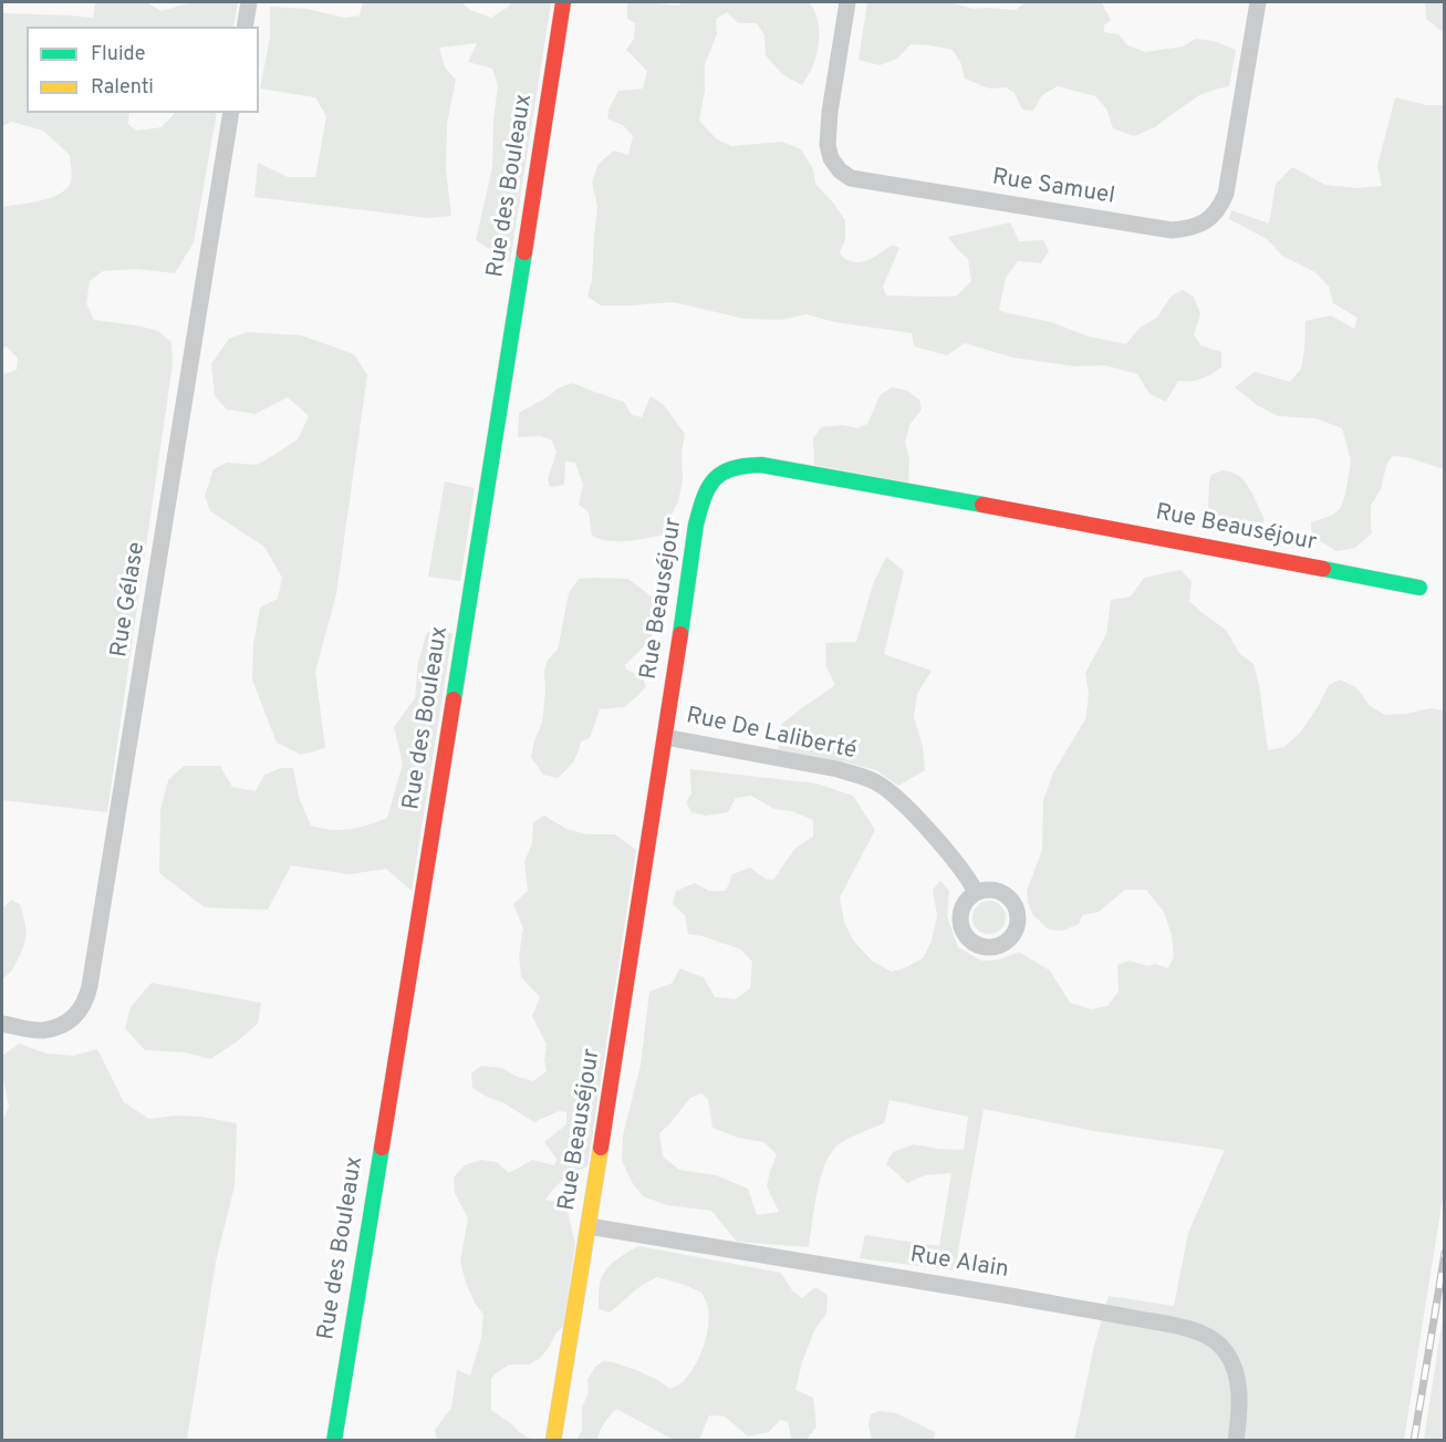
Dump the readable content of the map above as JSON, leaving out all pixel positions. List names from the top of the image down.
{
  "streets": {
    "street": [
      "Rue des Bouleaux",
      "Rue Samuel",
      "Rue Beauséjour",
      "Rue Gélase",
      "Rue De Laliberté",
      "Rue Alain"
    ]
  },
  "crossings": [
    ["Rue Beauséjour", "Rue De Laliberté"],
    ["Rue Beauséjour", "Rue Alain"]
  ],
  "legend": ["Fluide", "Ralenti"]
}
